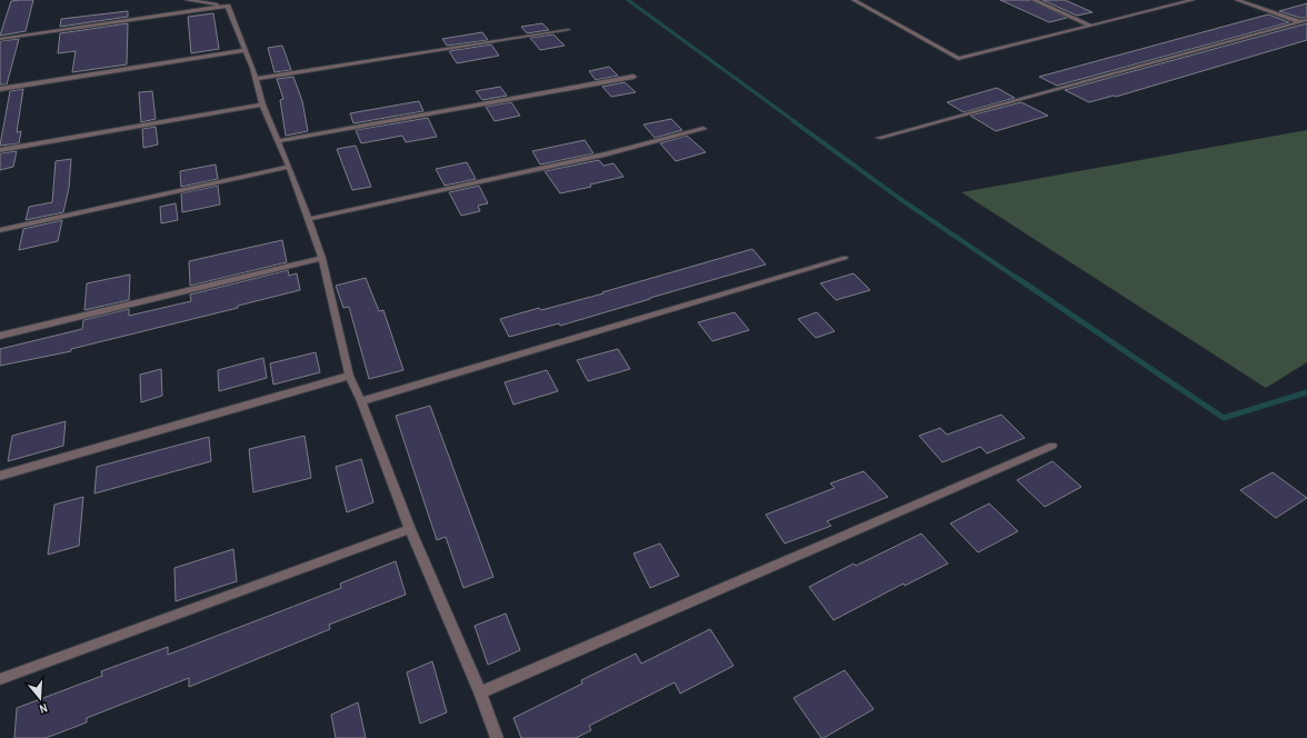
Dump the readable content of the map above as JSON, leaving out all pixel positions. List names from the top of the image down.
{
  "north": "bottom"
}
